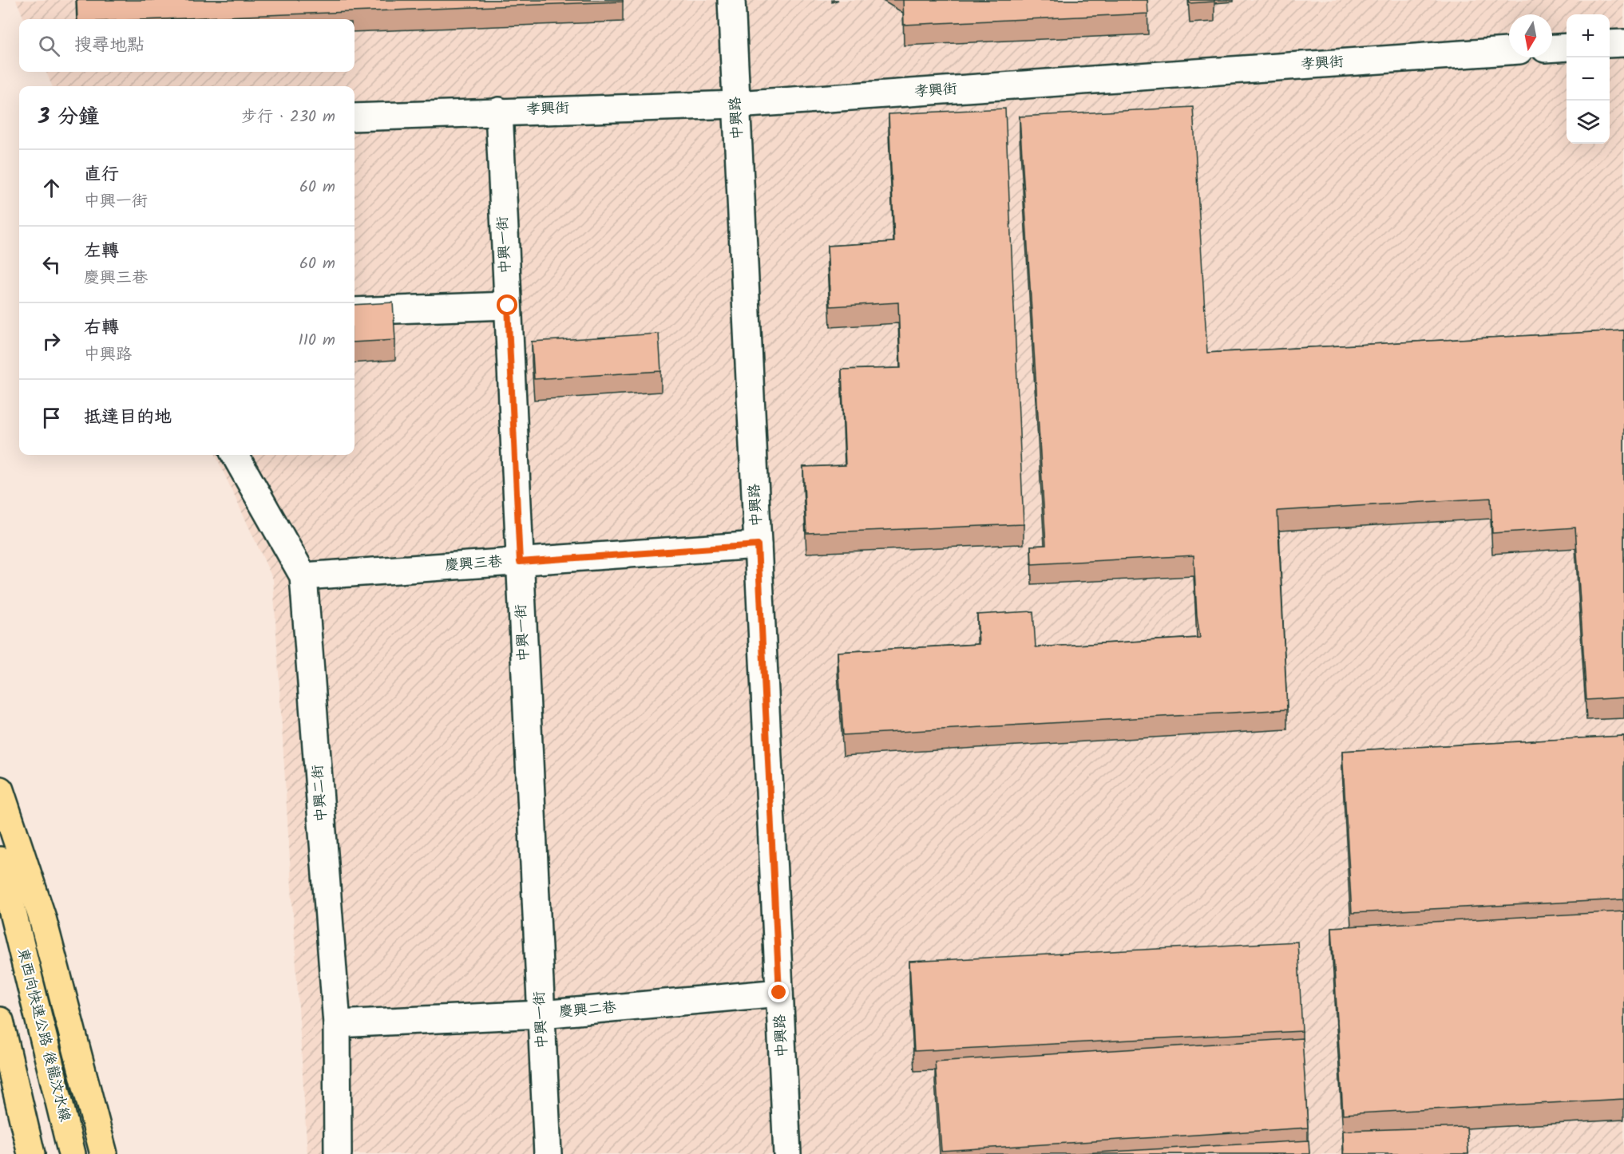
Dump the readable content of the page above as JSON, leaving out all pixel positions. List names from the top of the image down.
{
  "streets": {
    "highway": ["東西向快速公路 後龍汶水線"],
    "street": [
      "孝興街",
      "中興路",
      "中興一街",
      "慶興三巷",
      "中興二街",
      "慶興二巷"
    ]
  },
  "crossings": [
    ["孝興街", "中興路"],
    ["孝興街", "中興一街"],
    ["中興路", "慶興三巷"],
    ["中興路", "慶興二巷"],
    ["中興一街", "慶興三巷"],
    ["中興一街", "慶興二巷"],
    ["慶興三巷", "中興二街"],
    ["中興二街", "慶興二巷"]
  ],
  "north": "bottom",
  "page": {
    "map_buttons": ["+", "−"],
    "search": "搜尋地點",
    "heading": ["3 分鐘", "步行 · 230 m"],
    "list": [
      ["直行", "中興一街", "60 m"],
      ["左轉", "慶興三巷", "60 m"],
      ["右轉", "中興路", "110 m"],
      "抵達目的地"
    ]
  }
}
